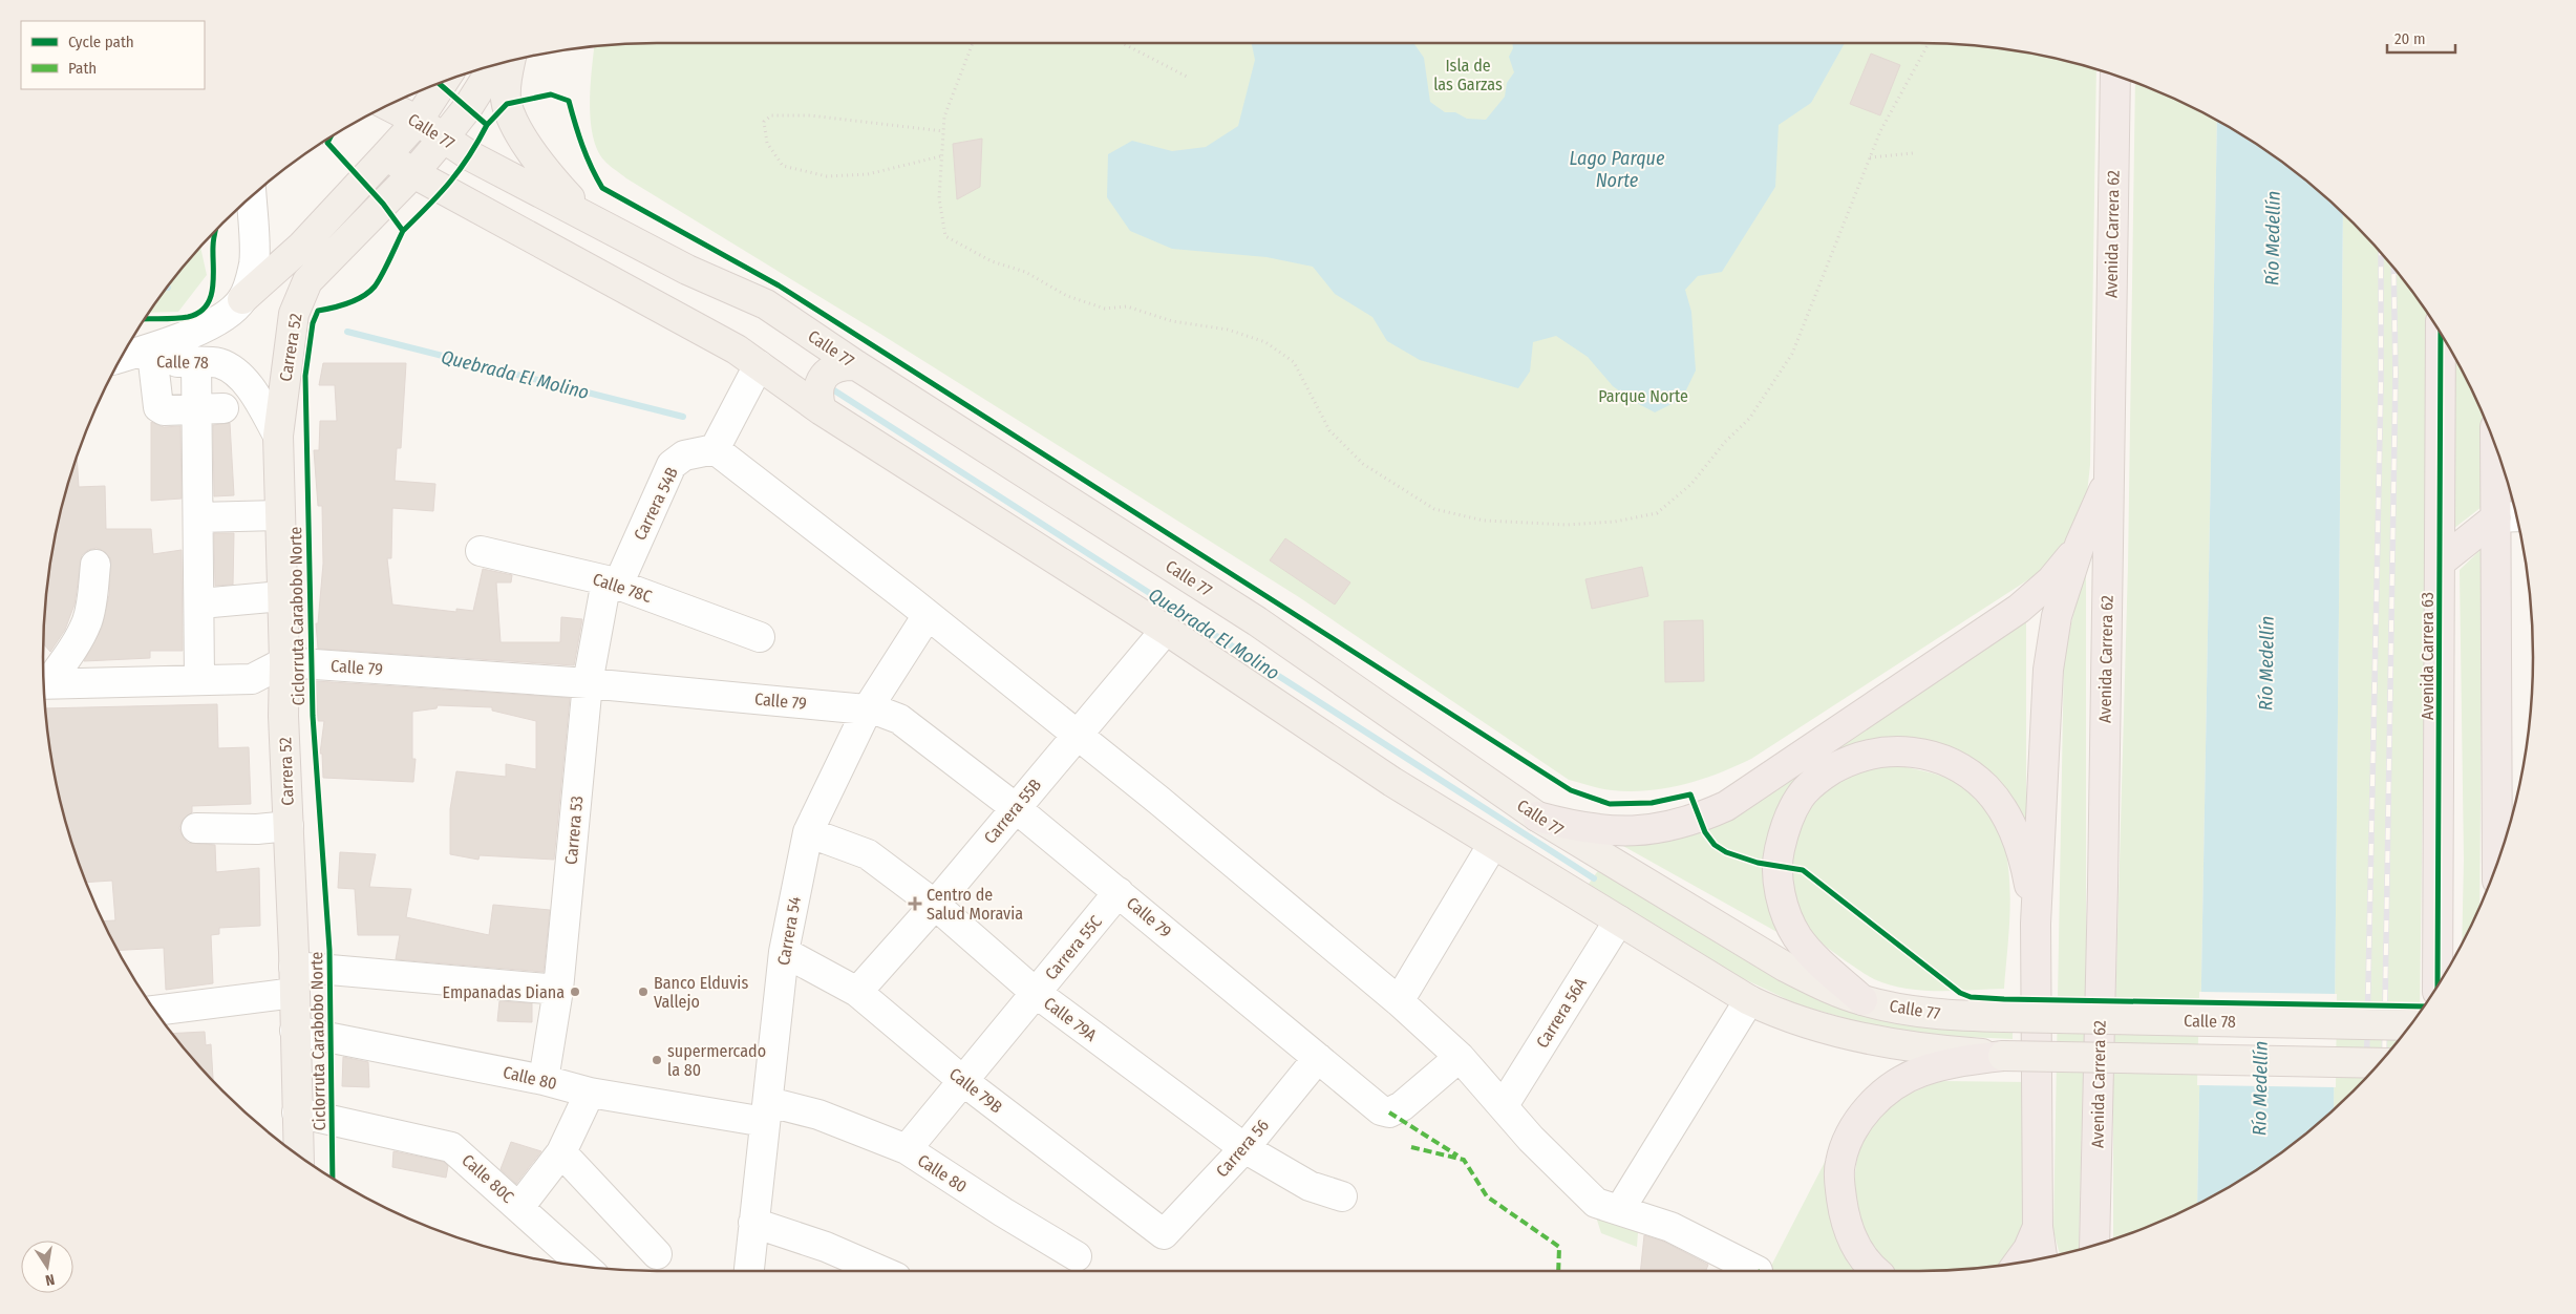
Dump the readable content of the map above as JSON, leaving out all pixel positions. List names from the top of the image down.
{
  "streets": {
    "highway": ["Avenida Carrera 62", "Avenida Carrera 63"],
    "main road": ["Calle 77", "Carrera 52", "Calle 78"],
    "street": [
      "Carrera 54B",
      "Calle 78C",
      "Calle 79",
      "Carrera 55B",
      "Carrera 53",
      "Carrera 54",
      "Carrera 55C",
      "Carrera 56A",
      "Calle 79A",
      "Calle 80",
      "Calle 79B",
      "Carrera 56",
      "Calle 80C"
    ],
    "cycle path": ["Ciclorruta Carabobo Norte"]
  },
  "crossings": [
    ["Calle 77", "Calle 78"],
    ["Carrera 52", "Calle 78"],
    ["Carrera 52", "Calle 79"],
    ["Carrera 52", "Calle 80"],
    ["Carrera 52", "Calle 80C"],
    ["Carrera 54B", "Calle 78C"],
    ["Carrera 54B", "Carrera 53"],
    ["Calle 78C", "Carrera 53"],
    ["Calle 79", "Carrera 55B"],
    ["Calle 79", "Carrera 53"],
    ["Calle 79", "Carrera 54"],
    ["Calle 79", "Carrera 55C"],
    ["Calle 79", "Carrera 56"],
    ["Carrera 55B", "Calle 79A"],
    ["Carrera 55B", "Calle 79B"],
    ["Carrera 53", "Calle 80"],
    ["Carrera 54", "Calle 79A"],
    ["Carrera 54", "Calle 80"],
    ["Carrera 54", "Calle 79B"],
    ["Carrera 55C", "Calle 79A"],
    ["Carrera 55C", "Calle 80"],
    ["Carrera 55C", "Calle 79B"],
    ["Calle 79A", "Carrera 56"],
    ["Calle 79B", "Carrera 56"]
  ],
  "water": ["Lago Parque Norte", "Río Medellín", "Quebrada El Molino"],
  "parks": ["Isla de las Garzas", "Parque Norte"],
  "places": {
    "health": ["Centro de Salud Moravia"],
    "other": ["Empanadas Diana", "Banco Elduvis Vallejo", "supermercado la 80"]
  },
  "legend": ["Cycle path", "Path"],
  "scale_bar": "20 m",
  "north": "bottom"
}
